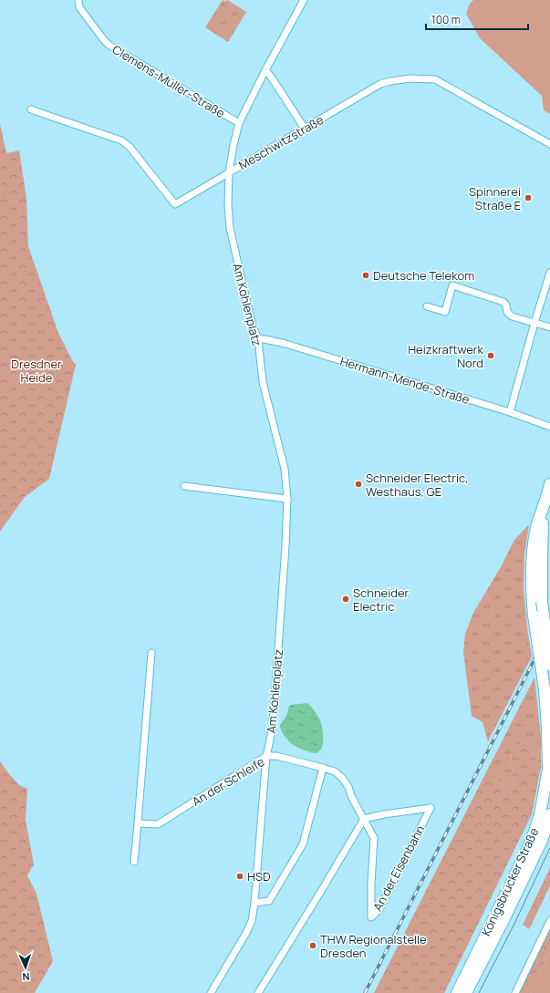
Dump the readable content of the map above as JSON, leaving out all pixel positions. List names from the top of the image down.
{
  "streets": {
    "main road": ["Königsbrücker Straße"],
    "street": [
      "Clemens-Müller-Straße",
      "Meschwitzstraße",
      "Am Kohlenplatz",
      "Hermann-Mende-Straße",
      "An der Schleife",
      "An der Eisenbahn"
    ]
  },
  "crossings": [
    ["Clemens-Müller-Straße", "Am Kohlenplatz"],
    ["Meschwitzstraße", "Am Kohlenplatz"],
    ["Am Kohlenplatz", "Hermann-Mende-Straße"],
    ["Am Kohlenplatz", "An der Schleife"]
  ],
  "parks": ["Dresdner Heide"],
  "places": [
    "Spinnerei Straße E",
    "Deutsche Telekom",
    "Heizkraftwerk Nord",
    "Schneider Electric, Westhaus, GE",
    "Schneider Electric",
    "HSD",
    "THW Regionalstelle Dresden"
  ],
  "scale_bar": "100 m",
  "north": "bottom"
}
